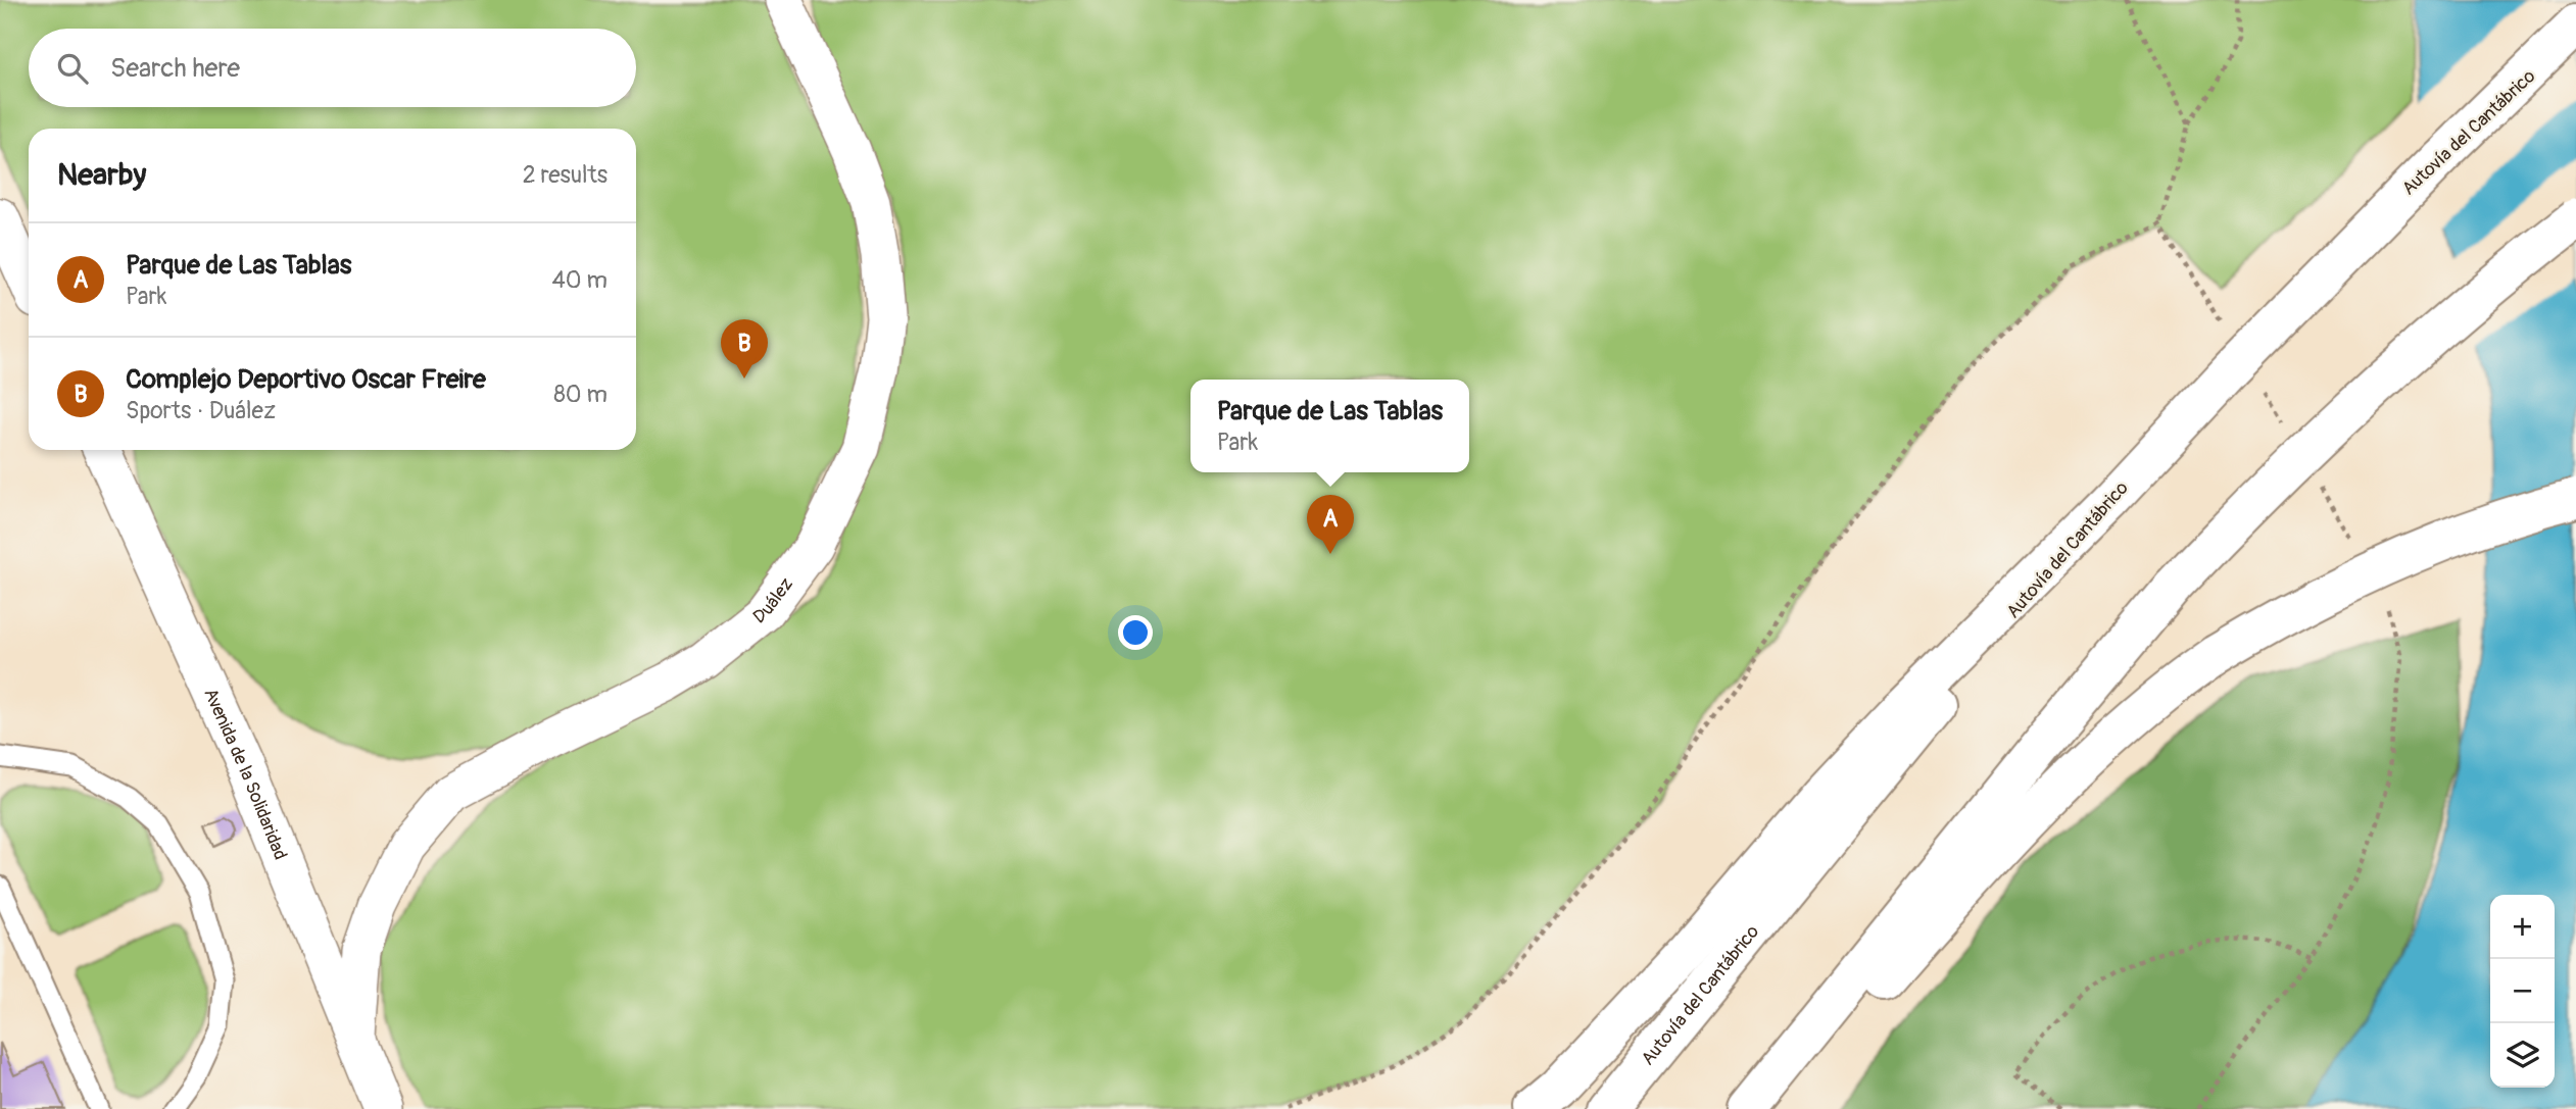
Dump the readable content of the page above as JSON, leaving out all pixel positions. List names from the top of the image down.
{
  "streets": {
    "highway": ["Autovía del Cantábrico"],
    "street": ["Duález", "Avenida de la Solidaridad"]
  },
  "crossings": [
    ["Duález", "Avenida de la Solidaridad"]
  ],
  "page": {
    "search": "Search here",
    "heading": ["Nearby", "2 results"],
    "list": [
      {
        "mark": "A",
        "name": "Parque de Las Tablas",
        "note": "Park",
        "value": "40 m"
      },
      {
        "mark": "B",
        "name": "Complejo Deportivo Oscar Freire",
        "note": "Sports · Duález",
        "value": "80 m"
      }
    ],
    "pins": ["B", "A"],
    "popup": ["Parque de Las Tablas", "Park"],
    "map_buttons": ["+", "−"]
  }
}
